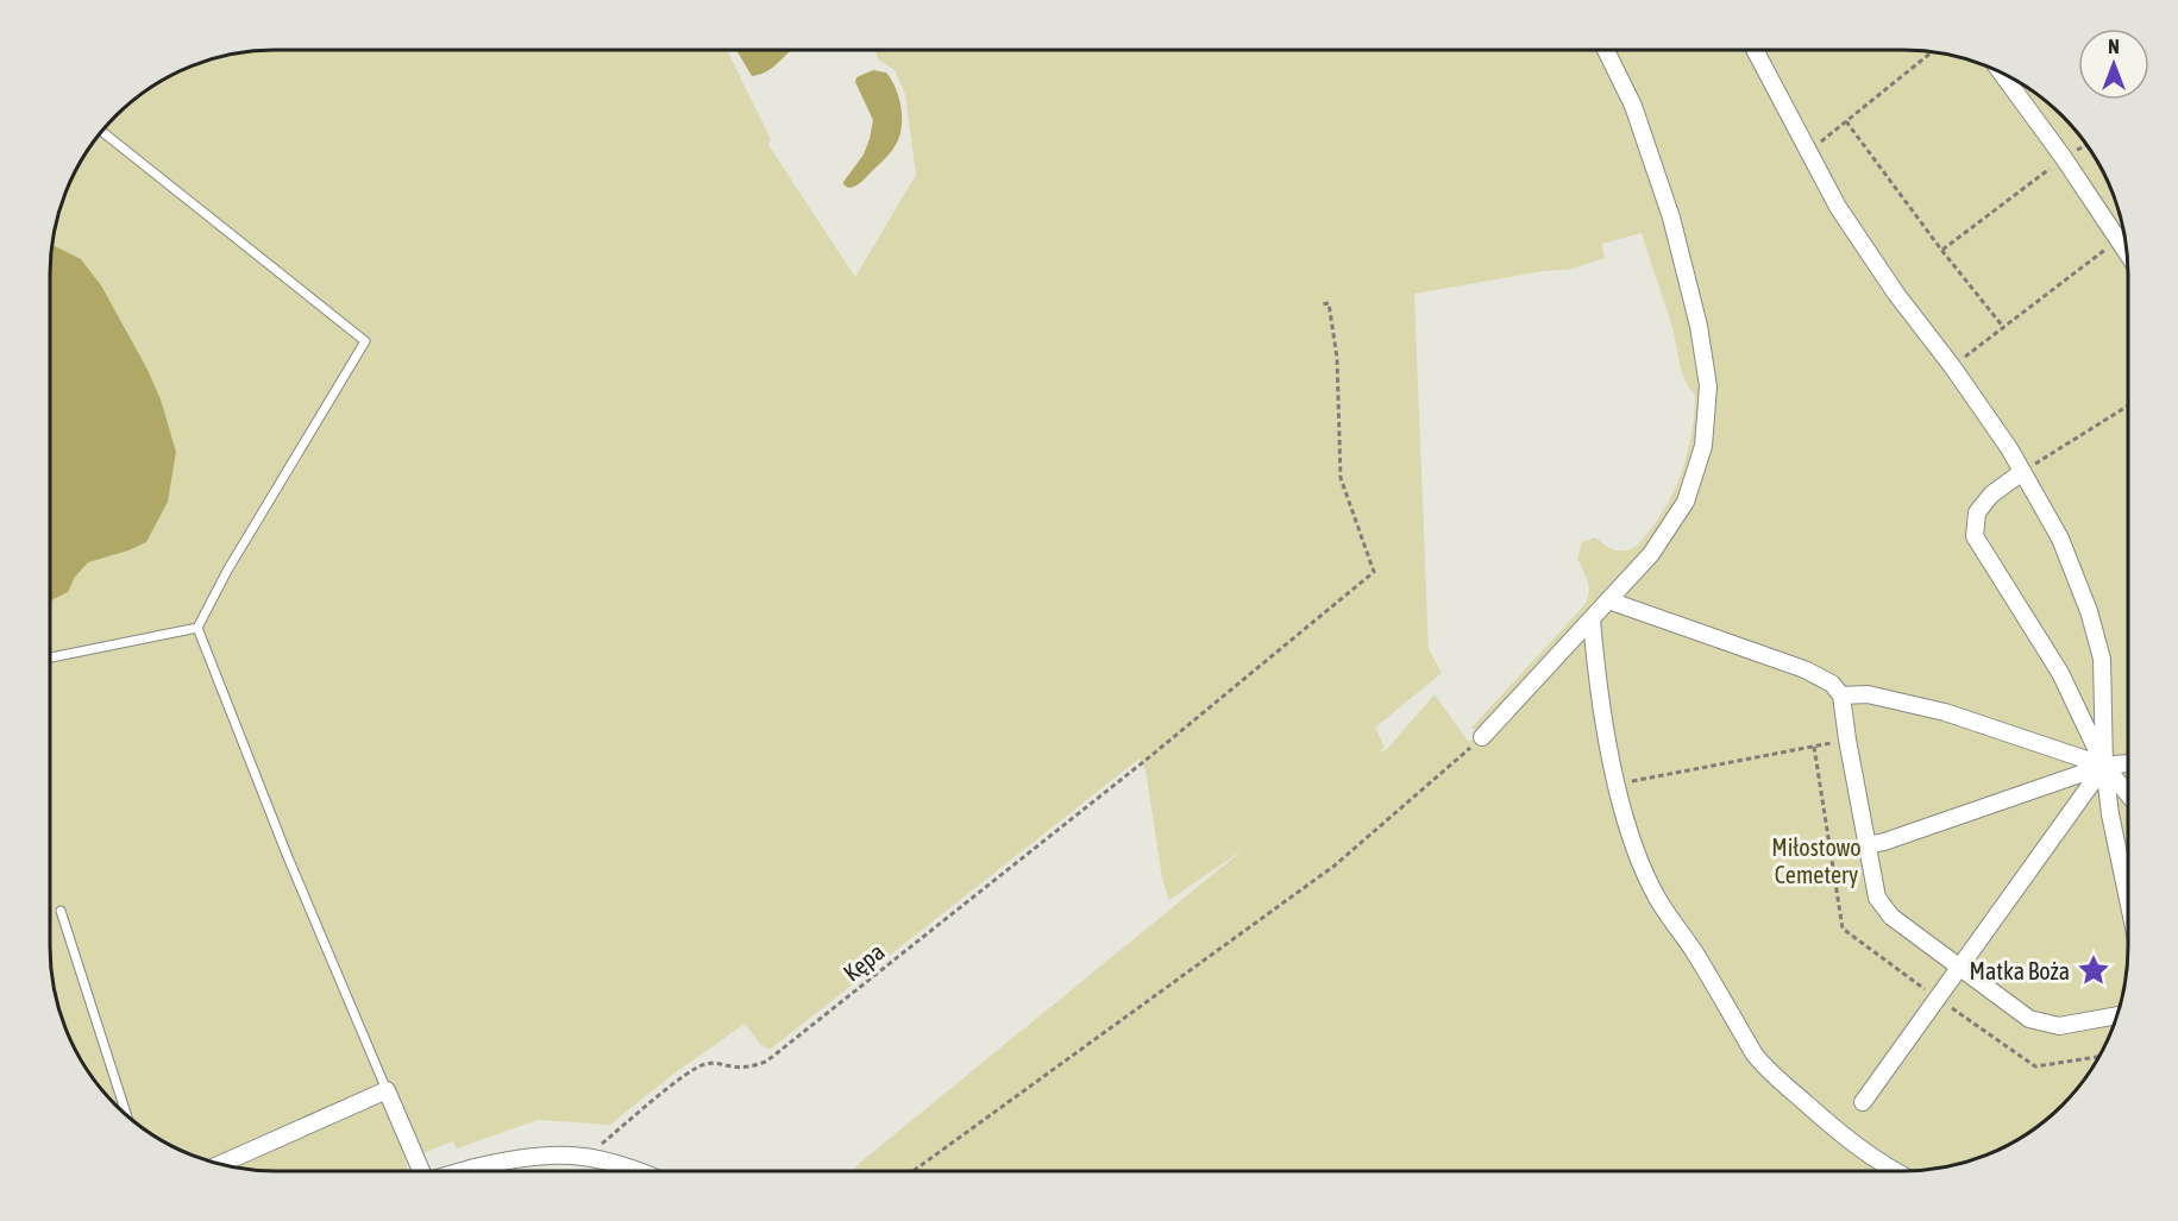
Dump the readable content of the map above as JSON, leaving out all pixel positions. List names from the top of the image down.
{
  "streets": {
    "path": ["Kępa"]
  },
  "parks": ["Miłostowo Cemetery"],
  "places": {
    "place": ["Matka Boża"]
  },
  "north": "top"
}
